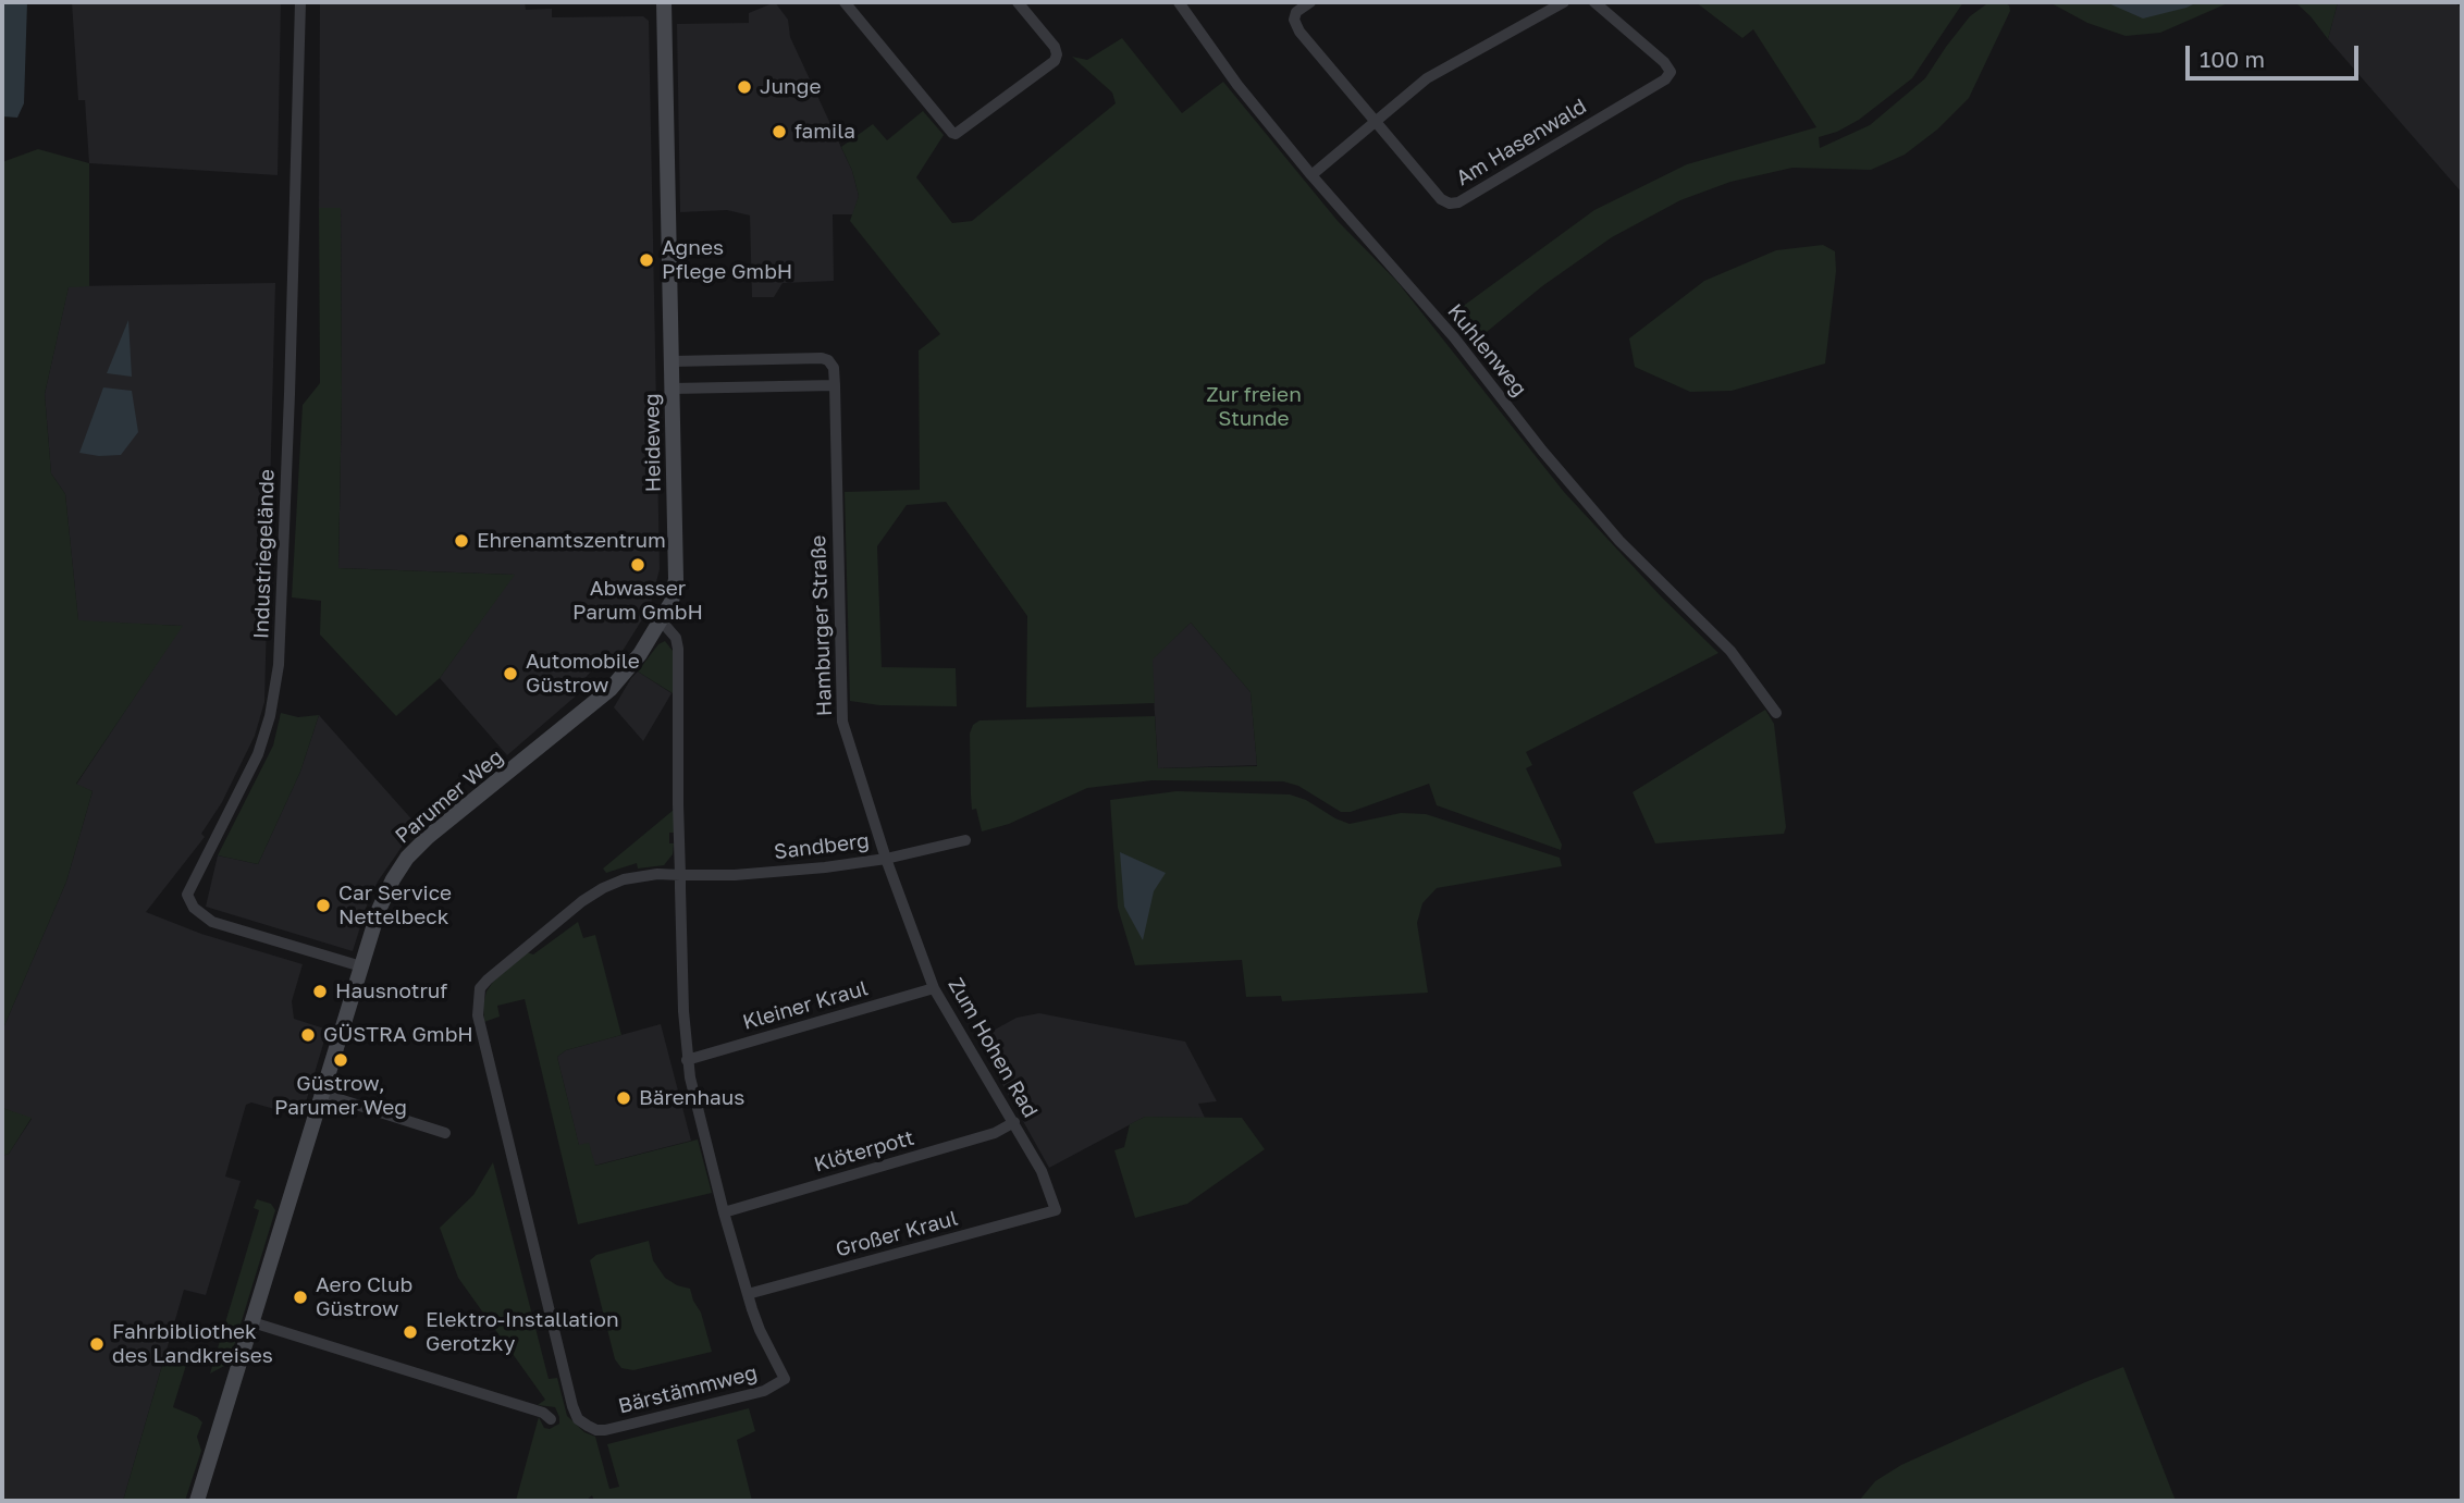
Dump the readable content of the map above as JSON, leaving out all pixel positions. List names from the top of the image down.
{
  "streets": {
    "street": [
      "Am Hasenwald",
      "Kuhlenweg",
      "Heideweg",
      "Industriegelände",
      "Hamburger Straße",
      "Parumer Weg",
      "Sandberg",
      "Kleiner Kraul",
      "Zum Hohen Rad",
      "Klöterpott",
      "Großer Kraul",
      "Bärstämmweg"
    ]
  },
  "crossings": [
    ["Heideweg", "Parumer Weg"],
    ["Industriegelände", "Parumer Weg"],
    ["Hamburger Straße", "Sandberg"],
    ["Hamburger Straße", "Zum Hohen Rad"],
    ["Sandberg", "Zum Hohen Rad"],
    ["Sandberg", "Bärstämmweg"],
    ["Kleiner Kraul", "Zum Hohen Rad"],
    ["Kleiner Kraul", "Bärstämmweg"],
    ["Zum Hohen Rad", "Klöterpott"],
    ["Zum Hohen Rad", "Großer Kraul"],
    ["Klöterpott", "Bärstämmweg"],
    ["Großer Kraul", "Bärstämmweg"]
  ],
  "parks": ["Zur freien Stunde"],
  "places": [
    "Junge",
    "famila",
    "Agnes Pflege GmbH",
    "Ehrenamtszentrum",
    "Abwasser Parum GmbH",
    "Automobile Güstrow",
    "Car Service Nettelbeck",
    "Hausnotruf",
    "GÜSTRA GmbH",
    "Güstrow, Parumer Weg",
    "Bärenhaus",
    "Aero Club Güstrow",
    "Elektro-Installation Gerotzky",
    "Fahrbibliothek des Landkreises"
  ],
  "scale_bar": "100 m"
}
